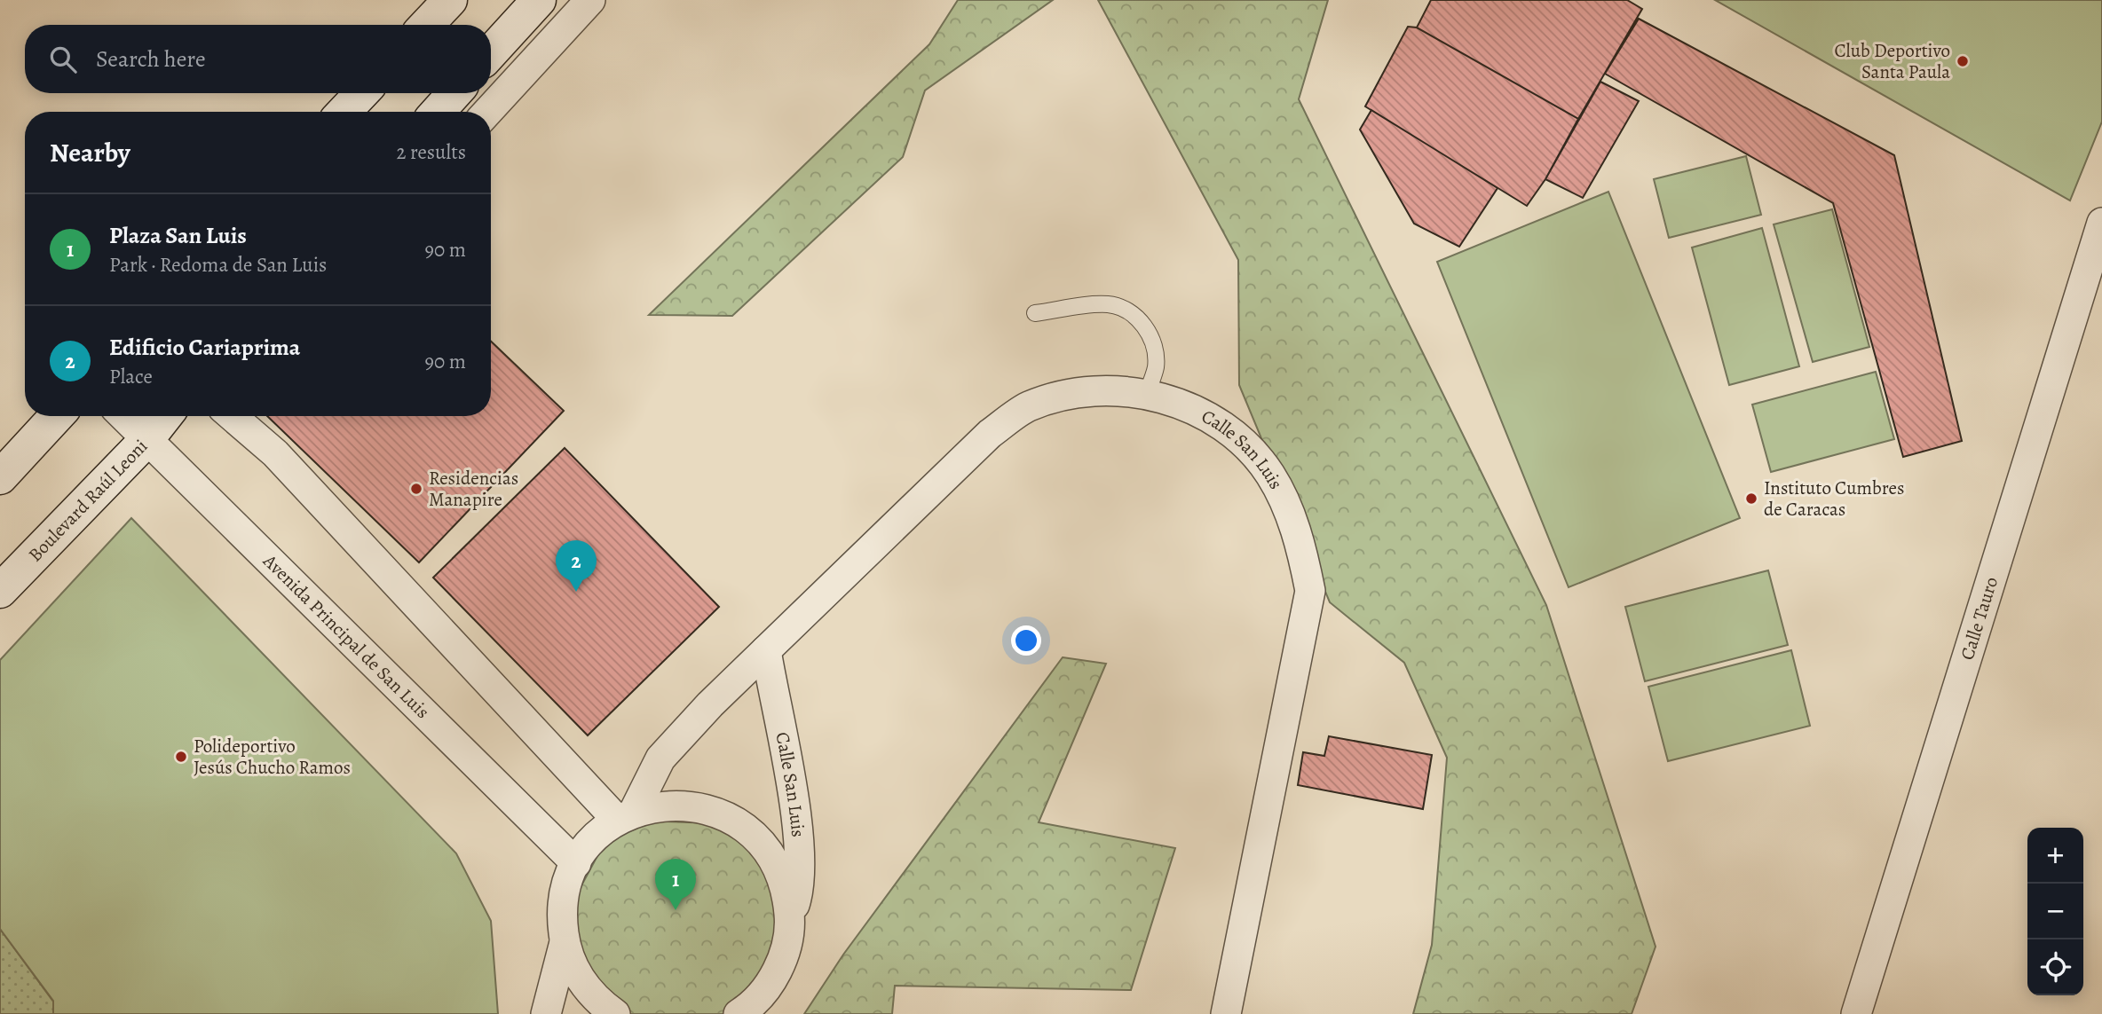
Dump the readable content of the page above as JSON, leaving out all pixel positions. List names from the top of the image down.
{
  "streets": {
    "main road": ["Boulevard Raúl Leoni"],
    "street": ["Calle San Luis", "Calle Tauro", "Avenida Principal de San Luis"]
  },
  "crossings": [
    ["Boulevard Raúl Leoni", "Avenida Principal de San Luis"]
  ],
  "places": [
    "Club Deportivo Santa Paula",
    "Residencias Manapire",
    "Instituto Cumbres de Caracas",
    "Polideportivo Jesús Chucho Ramos"
  ],
  "page": {
    "search": "Search here",
    "heading": ["Nearby", "2 results"],
    "list": [
      {
        "mark": "1",
        "name": "Plaza San Luis",
        "note": "Park · Redoma de San Luis",
        "value": "90 m"
      },
      {
        "mark": "2",
        "name": "Edificio Cariaprima",
        "note": "Place",
        "value": "90 m"
      }
    ],
    "pins": ["2", "1"],
    "map_buttons": ["+", "−"]
  }
}
